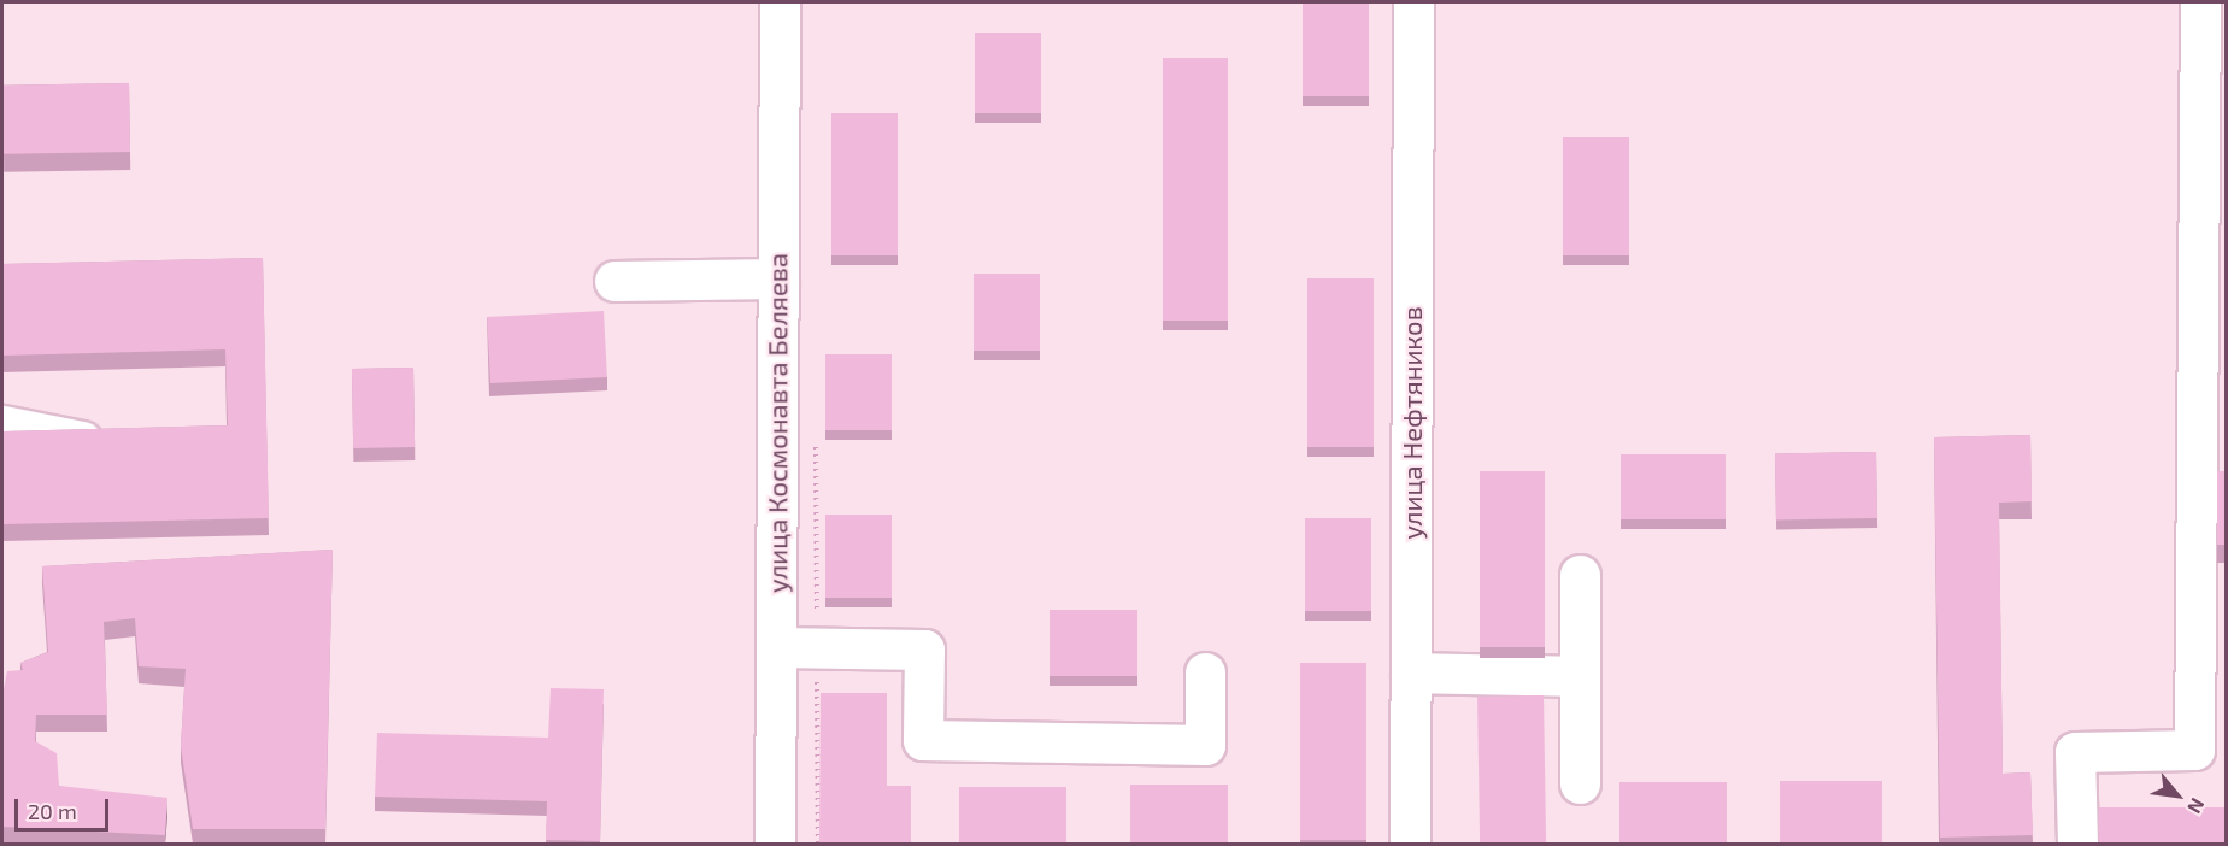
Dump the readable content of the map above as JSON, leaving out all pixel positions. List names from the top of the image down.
{
  "streets": {
    "street": ["улица Космонавта Беляева", "улица Нефтяников"]
  },
  "scale_bar": "20 m",
  "north": "bottom right"
}
